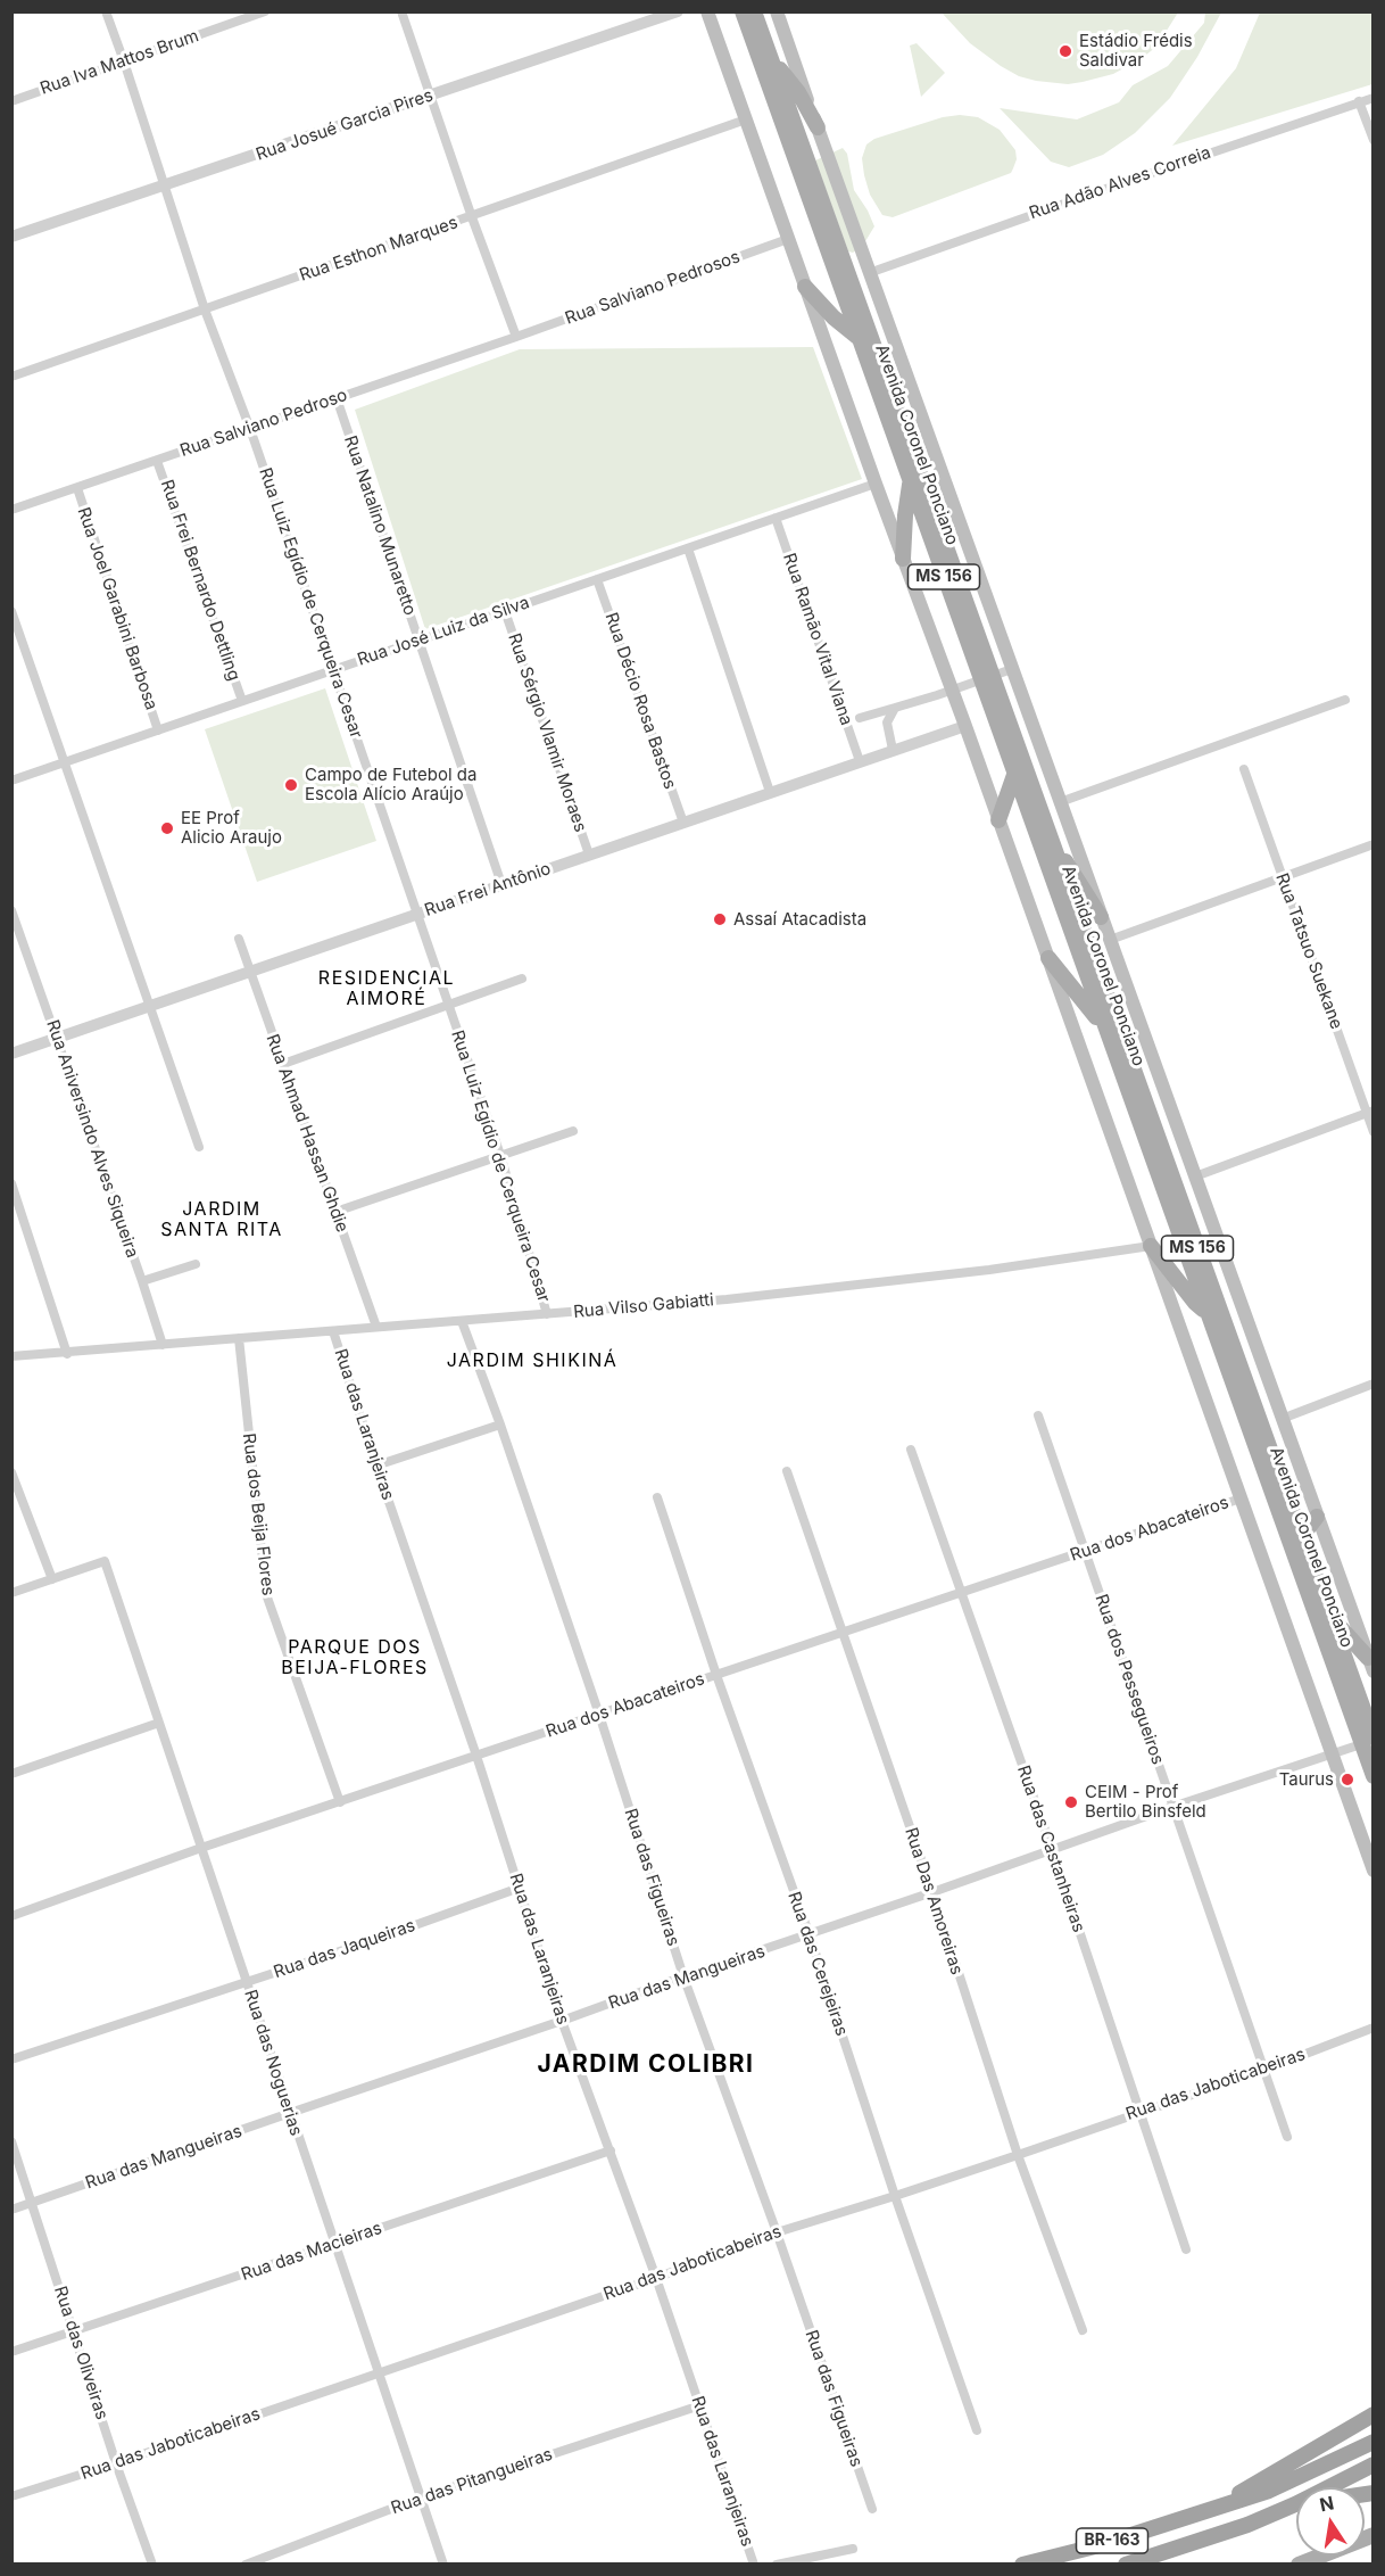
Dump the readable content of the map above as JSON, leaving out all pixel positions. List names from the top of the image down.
{
  "streets": {
    "highway": ["BR-163"],
    "main road": ["Avenida Coronel Ponciano", "MS 156"],
    "street": [
      "Rua Iva Mattos Brum",
      "Rua Josué Garcia Pires",
      "Rua Adão Alves Correia",
      "Rua Esthon Marques",
      "Rua Salviano Pedrosos",
      "Rua Salviano Pedroso",
      "Rua Natalino Munaretto",
      "Rua Frei Bernardo Dettling",
      "Rua Luiz Egídio de Cerqueira Cesar",
      "Rua Joel Garabini Barbosa",
      "Rua José Luiz da Silva",
      "Rua Ramão Vital Viana",
      "Rua Décio Rosa Bastos",
      "Rua Sérgio Vlamir Moraes",
      "Rua Frei Antônio",
      "Rua Tatsuo Suekane",
      "Rua Ahmad Hassan Ghdie",
      "Rua Aniversindo Alves Siqueira",
      "Rua Vilso Gabiatti",
      "Rua das Laranjeiras",
      "Rua dos Beija Flores",
      "Rua dos Abacateiros",
      "Rua dos Pessegueiros",
      "Rua das Castanheiras",
      "Rua das Figueiras",
      "Rua Das Amoreiras",
      "Rua das Jaqueiras",
      "Rua das Cerejeiras",
      "Rua das Mangueiras",
      "Rua das Noguerias",
      "Rua das Jaboticabeiras",
      "Rua das Macieiras",
      "Rua das Oliveiras",
      "Rua das Pitangueiras"
    ]
  },
  "crossings": [
    ["Rua Iva Mattos Brum", "Rua Luiz Egídio de Cerqueira Cesar"],
    ["Rua Josué Garcia Pires", "Rua Luiz Egídio de Cerqueira Cesar"],
    ["Rua Esthon Marques", "Rua Luiz Egídio de Cerqueira Cesar"],
    ["Rua Salviano Pedrosos", "Rua Salviano Pedroso"],
    ["Rua Salviano Pedroso", "Rua Natalino Munaretto"],
    ["Rua Salviano Pedroso", "Rua Frei Bernardo Dettling"],
    ["Rua Salviano Pedroso", "Rua Luiz Egídio de Cerqueira Cesar"],
    ["Rua Salviano Pedroso", "Rua Joel Garabini Barbosa"],
    ["Avenida Coronel Ponciano", "Rua das Mangueiras"],
    ["Rua Natalino Munaretto", "Rua José Luiz da Silva"],
    ["Rua Natalino Munaretto", "Rua Frei Antônio"],
    ["MS 156", "Rua Vilso Gabiatti"],
    ["MS 156", "Rua dos Abacateiros"],
    ["Rua Frei Bernardo Dettling", "Rua José Luiz da Silva"],
    ["Rua Luiz Egídio de Cerqueira Cesar", "Rua José Luiz da Silva"],
    ["Rua Luiz Egídio de Cerqueira Cesar", "Rua Frei Antônio"],
    ["Rua Luiz Egídio de Cerqueira Cesar", "Rua Vilso Gabiatti"],
    ["Rua Joel Garabini Barbosa", "Rua José Luiz da Silva"],
    ["Rua José Luiz da Silva", "Rua Ramão Vital Viana"],
    ["Rua José Luiz da Silva", "Rua Décio Rosa Bastos"],
    ["Rua José Luiz da Silva", "Rua Sérgio Vlamir Moraes"],
    ["Rua Ramão Vital Viana", "Rua Frei Antônio"],
    ["Rua Décio Rosa Bastos", "Rua Frei Antônio"],
    ["Rua Sérgio Vlamir Moraes", "Rua Frei Antônio"],
    ["Rua Frei Antônio", "Rua Ahmad Hassan Ghdie"],
    ["Rua Frei Antônio", "Rua Aniversindo Alves Siqueira"],
    ["Rua Ahmad Hassan Ghdie", "Rua Vilso Gabiatti"],
    ["Rua Aniversindo Alves Siqueira", "Rua Vilso Gabiatti"],
    ["Rua Vilso Gabiatti", "Rua das Laranjeiras"],
    ["Rua Vilso Gabiatti", "Rua dos Beija Flores"],
    ["Rua Vilso Gabiatti", "Rua das Figueiras"],
    ["Rua das Laranjeiras", "Rua dos Abacateiros"],
    ["Rua das Laranjeiras", "Rua das Jaqueiras"],
    ["Rua das Laranjeiras", "Rua das Mangueiras"],
    ["Rua das Laranjeiras", "Rua das Jaboticabeiras"],
    ["Rua das Laranjeiras", "Rua das Macieiras"],
    ["Rua das Laranjeiras", "Rua das Pitangueiras"],
    ["Rua dos Beija Flores", "Rua dos Abacateiros"],
    ["Rua dos Abacateiros", "Rua dos Pessegueiros"],
    ["Rua dos Abacateiros", "Rua das Castanheiras"],
    ["Rua dos Abacateiros", "Rua das Figueiras"],
    ["Rua dos Abacateiros", "Rua Das Amoreiras"],
    ["Rua dos Abacateiros", "Rua das Cerejeiras"],
    ["Rua dos Abacateiros", "Rua das Noguerias"],
    ["Rua dos Pessegueiros", "Rua das Mangueiras"],
    ["Rua dos Pessegueiros", "Rua das Jaboticabeiras"],
    ["Rua das Castanheiras", "Rua das Mangueiras"],
    ["Rua das Castanheiras", "Rua das Jaboticabeiras"],
    ["Rua das Figueiras", "Rua das Mangueiras"],
    ["Rua das Figueiras", "Rua das Jaboticabeiras"],
    ["Rua Das Amoreiras", "Rua das Mangueiras"],
    ["Rua Das Amoreiras", "Rua das Jaboticabeiras"],
    ["Rua das Jaqueiras", "Rua das Noguerias"],
    ["Rua das Cerejeiras", "Rua das Mangueiras"],
    ["Rua das Cerejeiras", "Rua das Jaboticabeiras"],
    ["Rua das Mangueiras", "Rua das Noguerias"],
    ["Rua das Mangueiras", "Rua das Oliveiras"],
    ["Rua das Noguerias", "Rua das Jaboticabeiras"],
    ["Rua das Noguerias", "Rua das Macieiras"],
    ["Rua das Noguerias", "Rua das Pitangueiras"],
    ["Rua das Jaboticabeiras", "Rua das Oliveiras"],
    ["Rua das Macieiras", "Rua das Oliveiras"]
  ],
  "districts": [
    "RESIDENCIAL AIMORÉ",
    "JARDIM SANTA RITA",
    "JARDIM SHIKINÁ",
    "PARQUE DOS BEIJA-FLORES",
    "JARDIM COLIBRI"
  ],
  "places": [
    "Estádio Frédis Saldivar",
    "Campo de Futebol da Escola Alício Araújo",
    "EE Prof Alicio Araujo",
    "Assaí Atacadista",
    "Taurus",
    "CEIM - Prof Bertilo Binsfeld"
  ],
  "north": "top"
}
